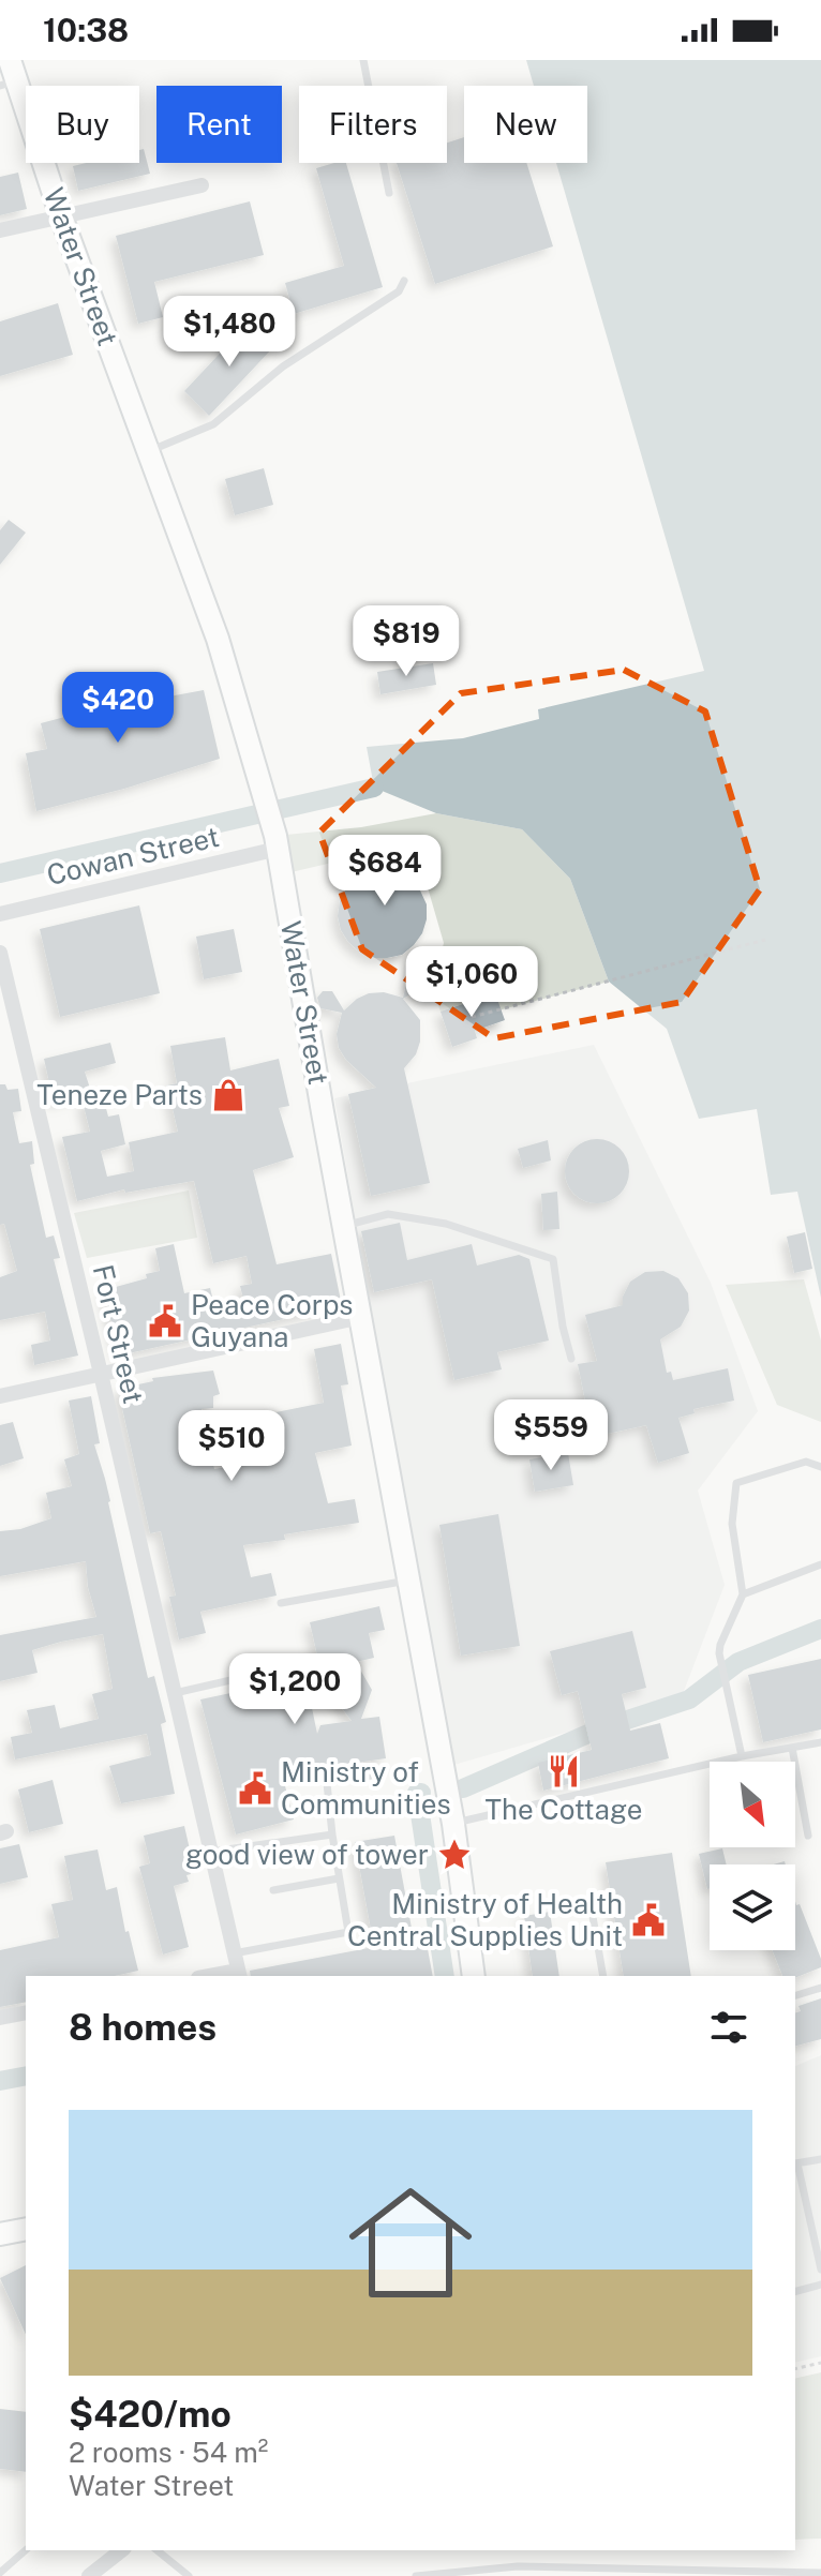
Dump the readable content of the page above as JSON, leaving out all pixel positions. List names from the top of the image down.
{
  "streets": {
    "street": ["Water Street", "Cowan Street", "Fort Street"]
  },
  "crossings": [
    ["Water Street", "Cowan Street"]
  ],
  "places": {
    "shop": ["Teneze Parts"],
    "public building": ["Peace Corps Guyana", "Ministry of Communities", "Ministry of Health Central Supplies Unit"],
    "restaurant": ["The Cottage"],
    "place": ["good view of tower"]
  },
  "north": "bottom right",
  "page": {
    "status": "10:38",
    "chip": [
      "Buy",
      "Rent",
      "Filters",
      "New"
    ],
    "price": [
      "$1,480",
      "$819",
      "$420",
      "$684",
      "$1,060",
      "$559",
      "$510",
      "$1,200"
    ],
    "heading": "8 homes",
    "list": [
      {
        "name": "$420/mo",
        "note": "2 rooms · 54 m² · Water Street"
      }
    ]
  }
}
